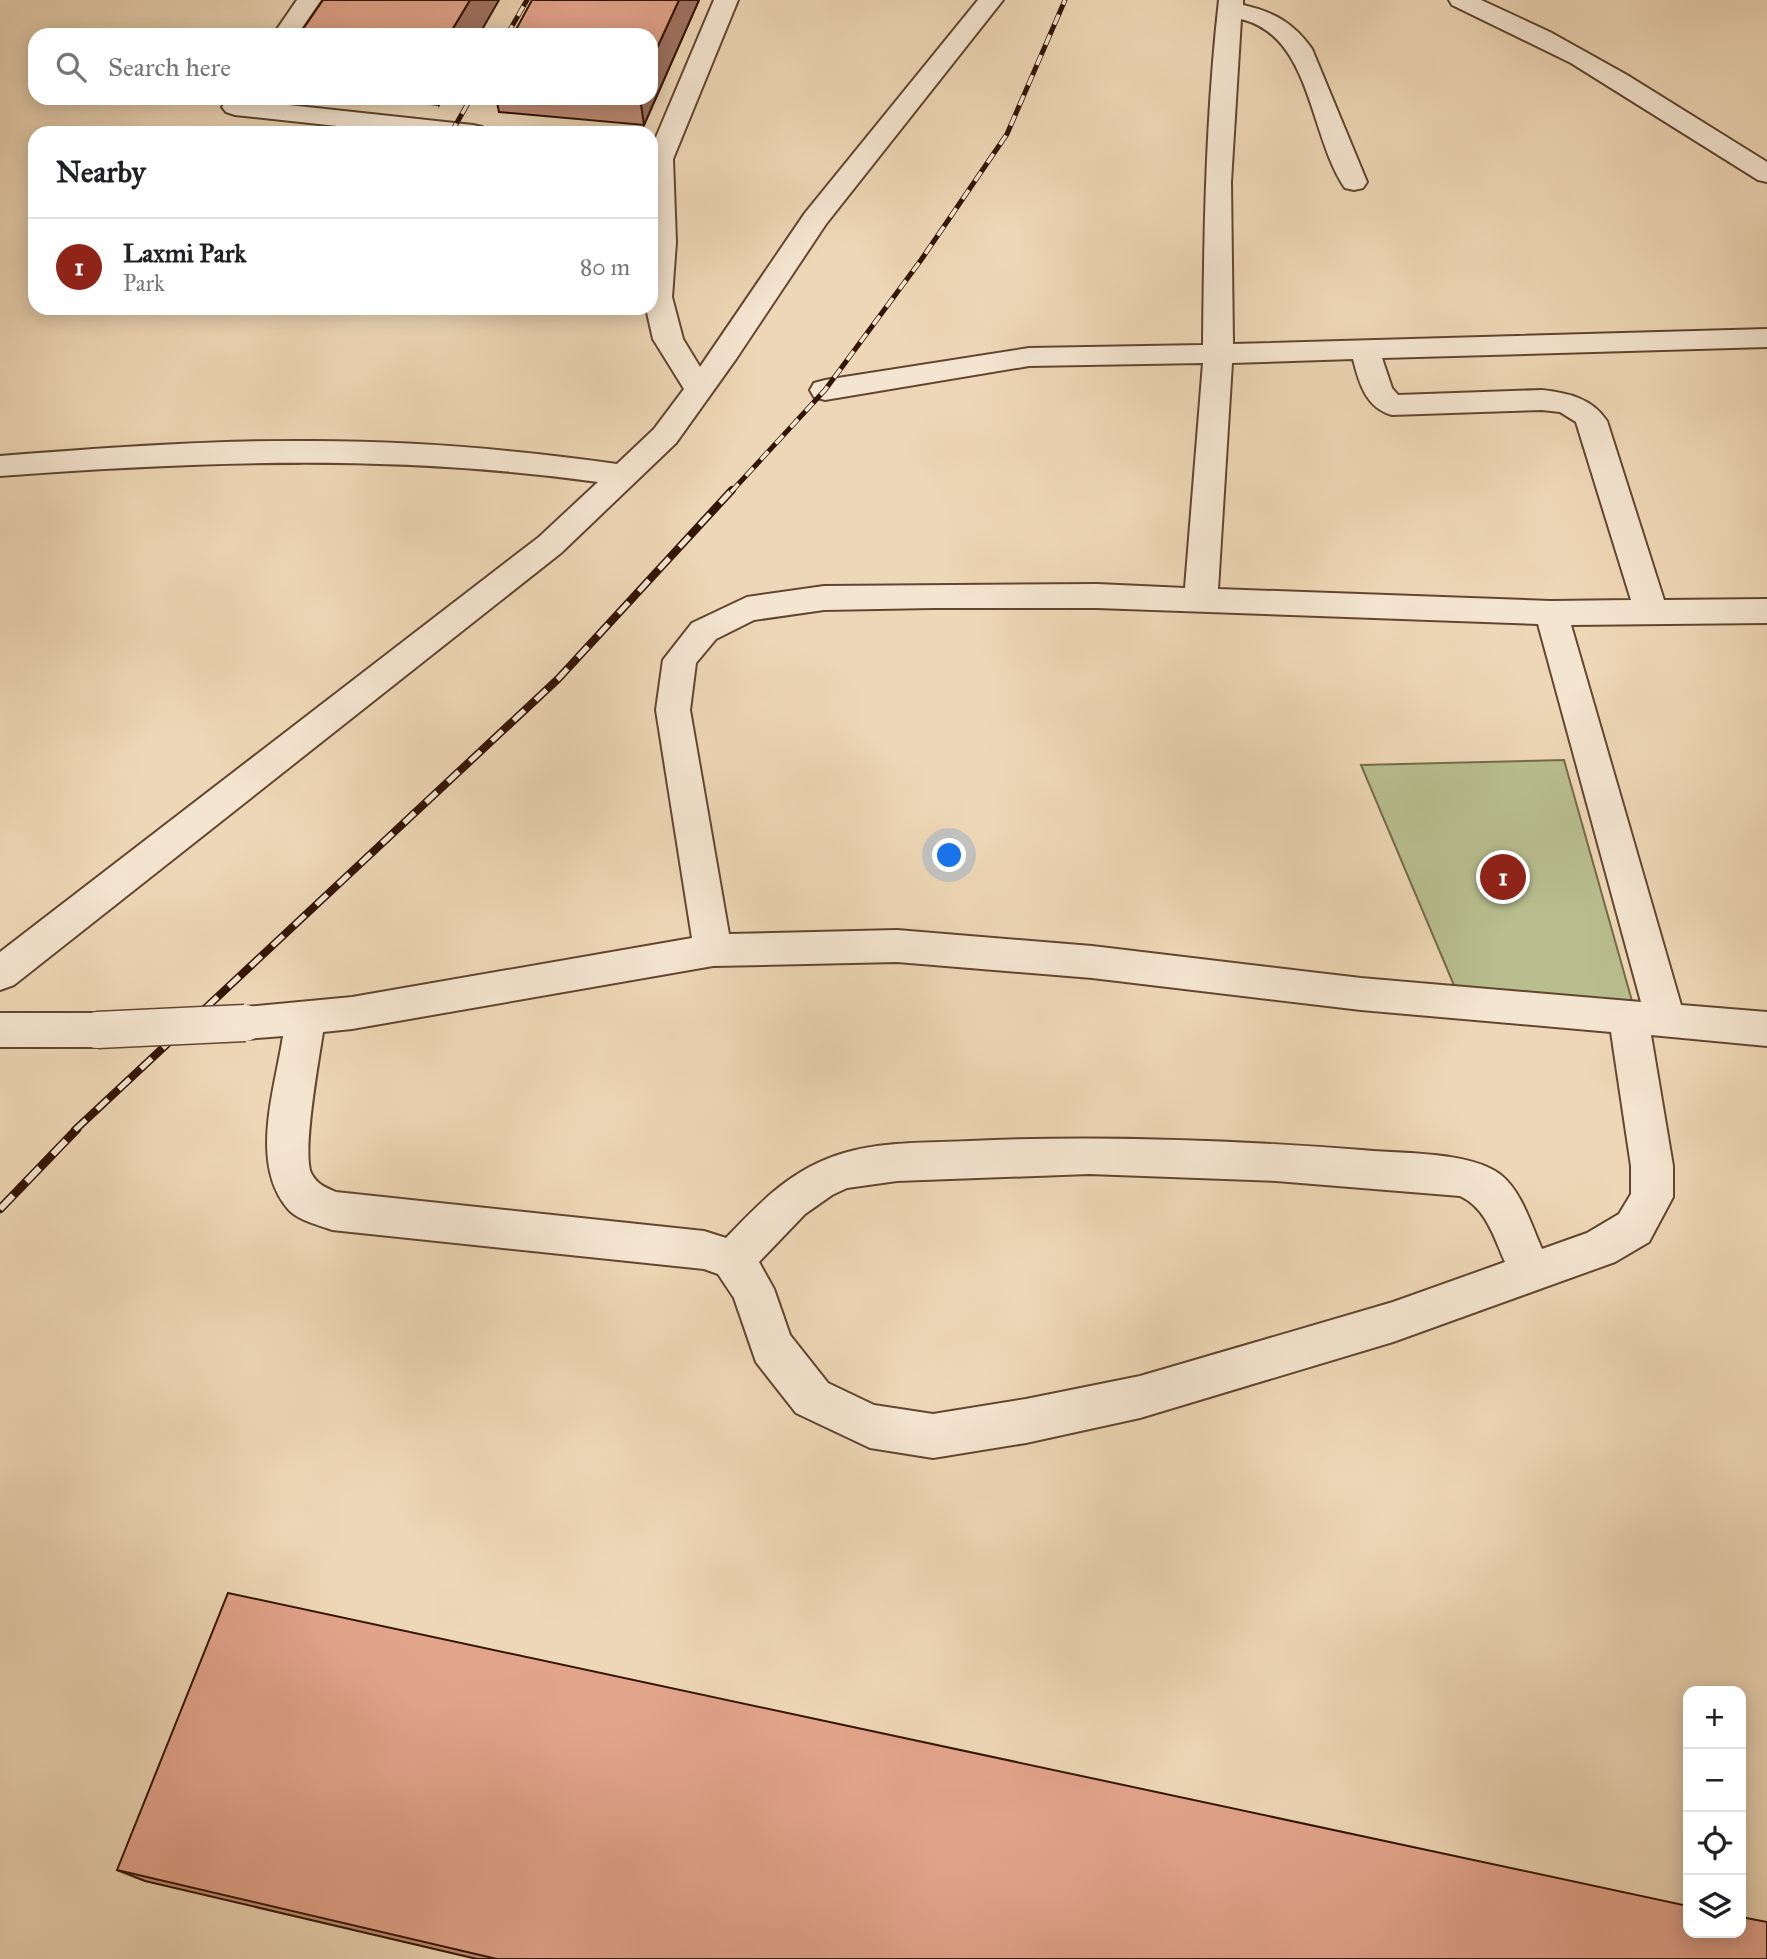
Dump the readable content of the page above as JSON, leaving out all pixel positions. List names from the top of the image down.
{
  "page": {
    "search": "Search here",
    "heading": "Nearby",
    "list": [
      {
        "mark": "1",
        "name": "Laxmi Park",
        "note": "Park",
        "value": "80 m"
      }
    ],
    "pins": "1",
    "map_buttons": ["+", "−"]
  }
}
